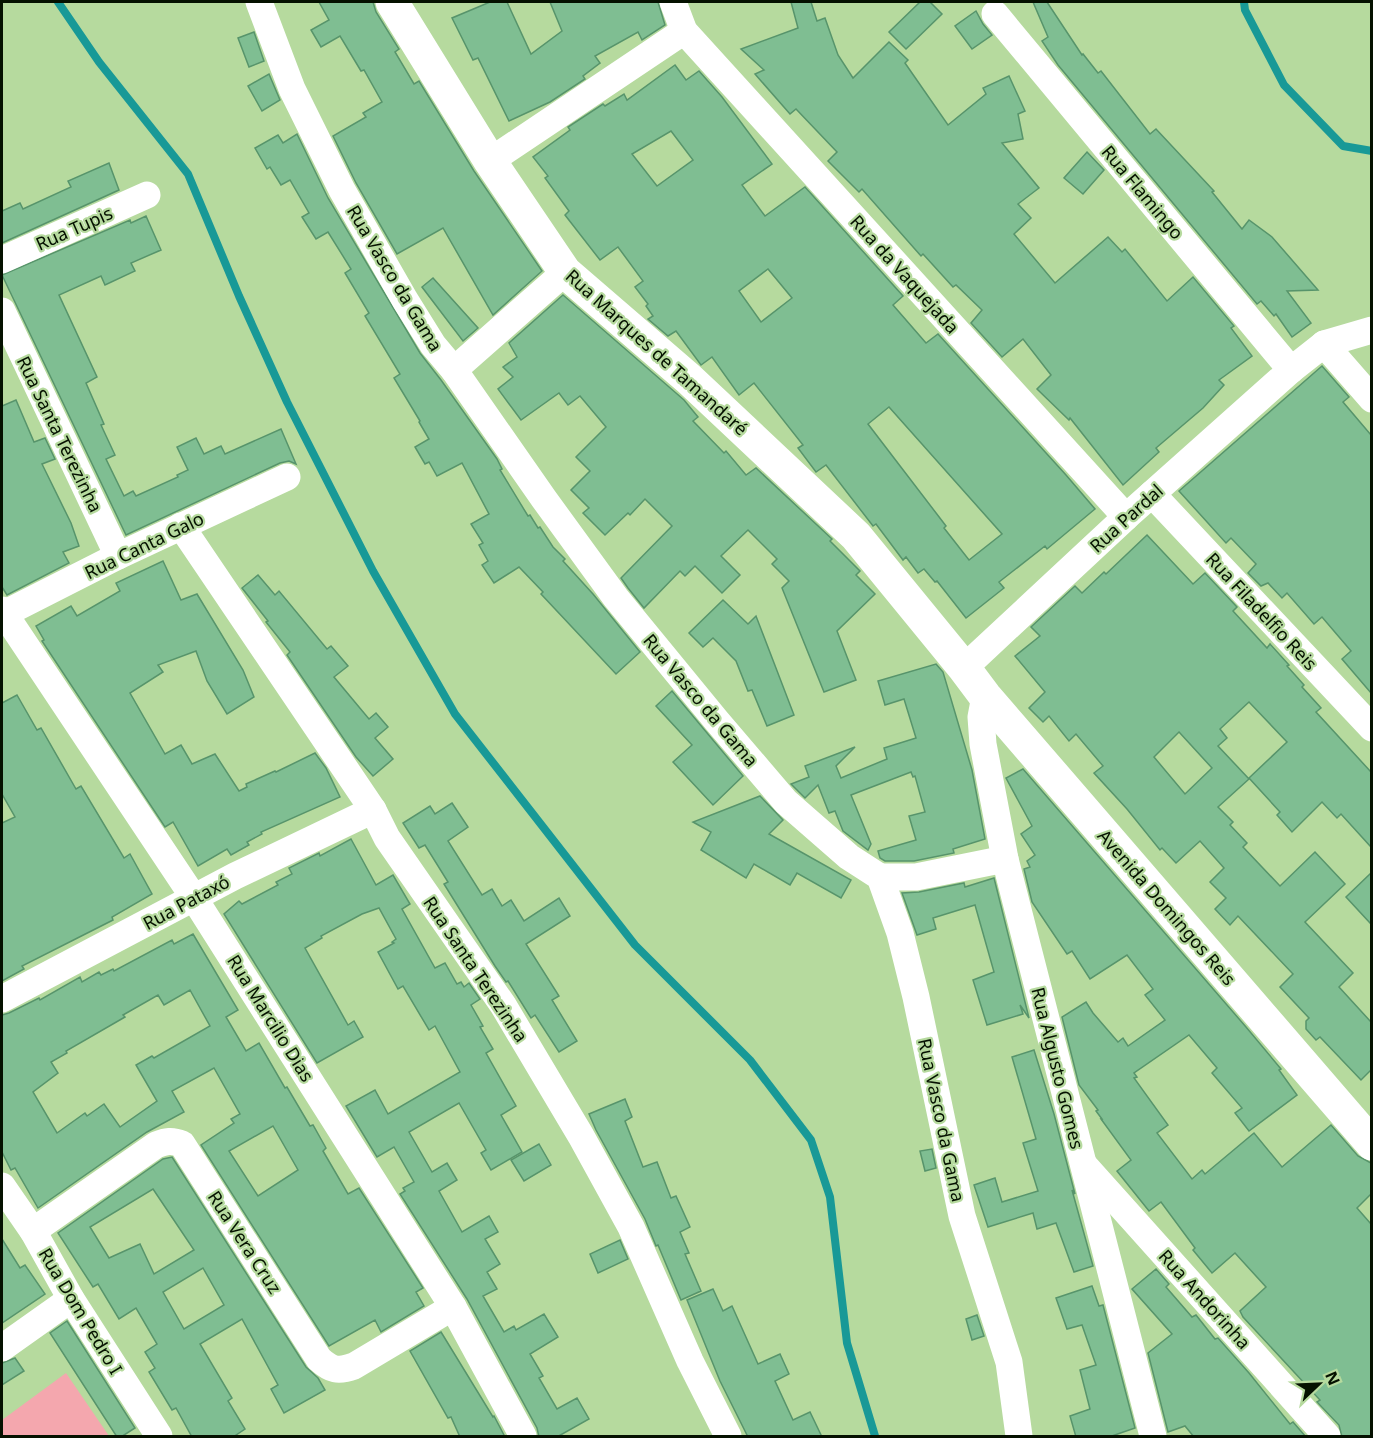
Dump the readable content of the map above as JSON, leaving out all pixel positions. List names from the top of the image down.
{
  "streets": {
    "street": [
      "Rua Flamingo",
      "Rua Tupis",
      "Rua da Vaquejada",
      "Rua Vasco da Gama",
      "Rua Marques de Tamandaré",
      "Rua Santa Terezinha",
      "Rua Pardal",
      "Rua Canta Galo",
      "Rua Filadelfio Reis",
      "Rua Pataxó",
      "Avenida Domingos Reis",
      "Rua Marcilio Dias",
      "Rua Algusto Gomes",
      "Rua Vera Cruz",
      "Rua Andorinha",
      "Rua Dom Pedro I"
    ]
  },
  "crossings": [
    ["Rua Flamingo", "Rua Pardal"],
    ["Rua da Vaquejada", "Rua Pardal"],
    ["Rua Marques de Tamandaré", "Rua Pardal"],
    ["Rua Marques de Tamandaré", "Avenida Domingos Reis"],
    ["Rua Santa Terezinha", "Rua Canta Galo"],
    ["Rua Santa Terezinha", "Rua Pataxó"],
    ["Rua Pardal", "Rua Filadelfio Reis"],
    ["Rua Pardal", "Avenida Domingos Reis"],
    ["Rua Canta Galo", "Rua Marcilio Dias"],
    ["Rua Pataxó", "Rua Marcilio Dias"],
    ["Avenida Domingos Reis", "Rua Algusto Gomes"],
    ["Rua Marcilio Dias", "Rua Vera Cruz"],
    ["Rua Algusto Gomes", "Rua Andorinha"],
    ["Rua Vera Cruz", "Rua Dom Pedro I"]
  ],
  "north": "top right"
}
